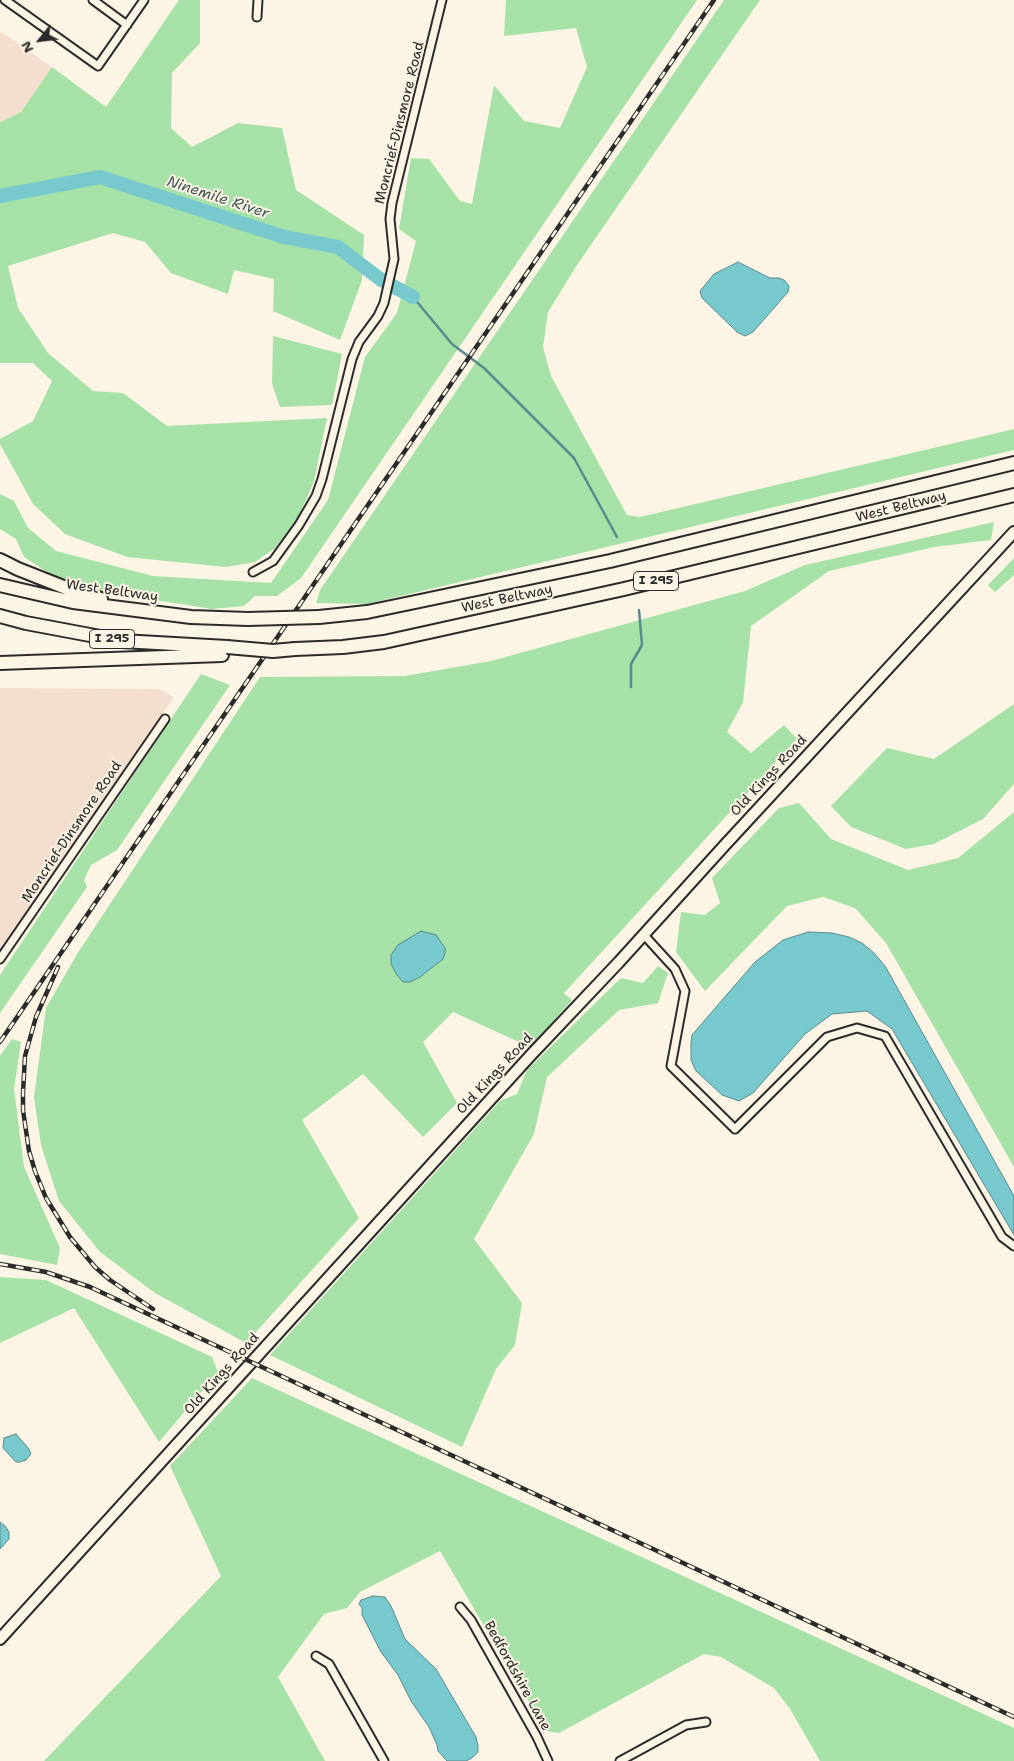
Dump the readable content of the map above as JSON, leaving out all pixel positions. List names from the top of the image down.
{
  "streets": {
    "highway": ["West Beltway", "I 295"],
    "street": ["Moncrief-Dinsmore Road", "Old Kings Road", "Bedfordshire Lane"]
  },
  "water": ["Ninemile River"],
  "north": "bottom left"
}
